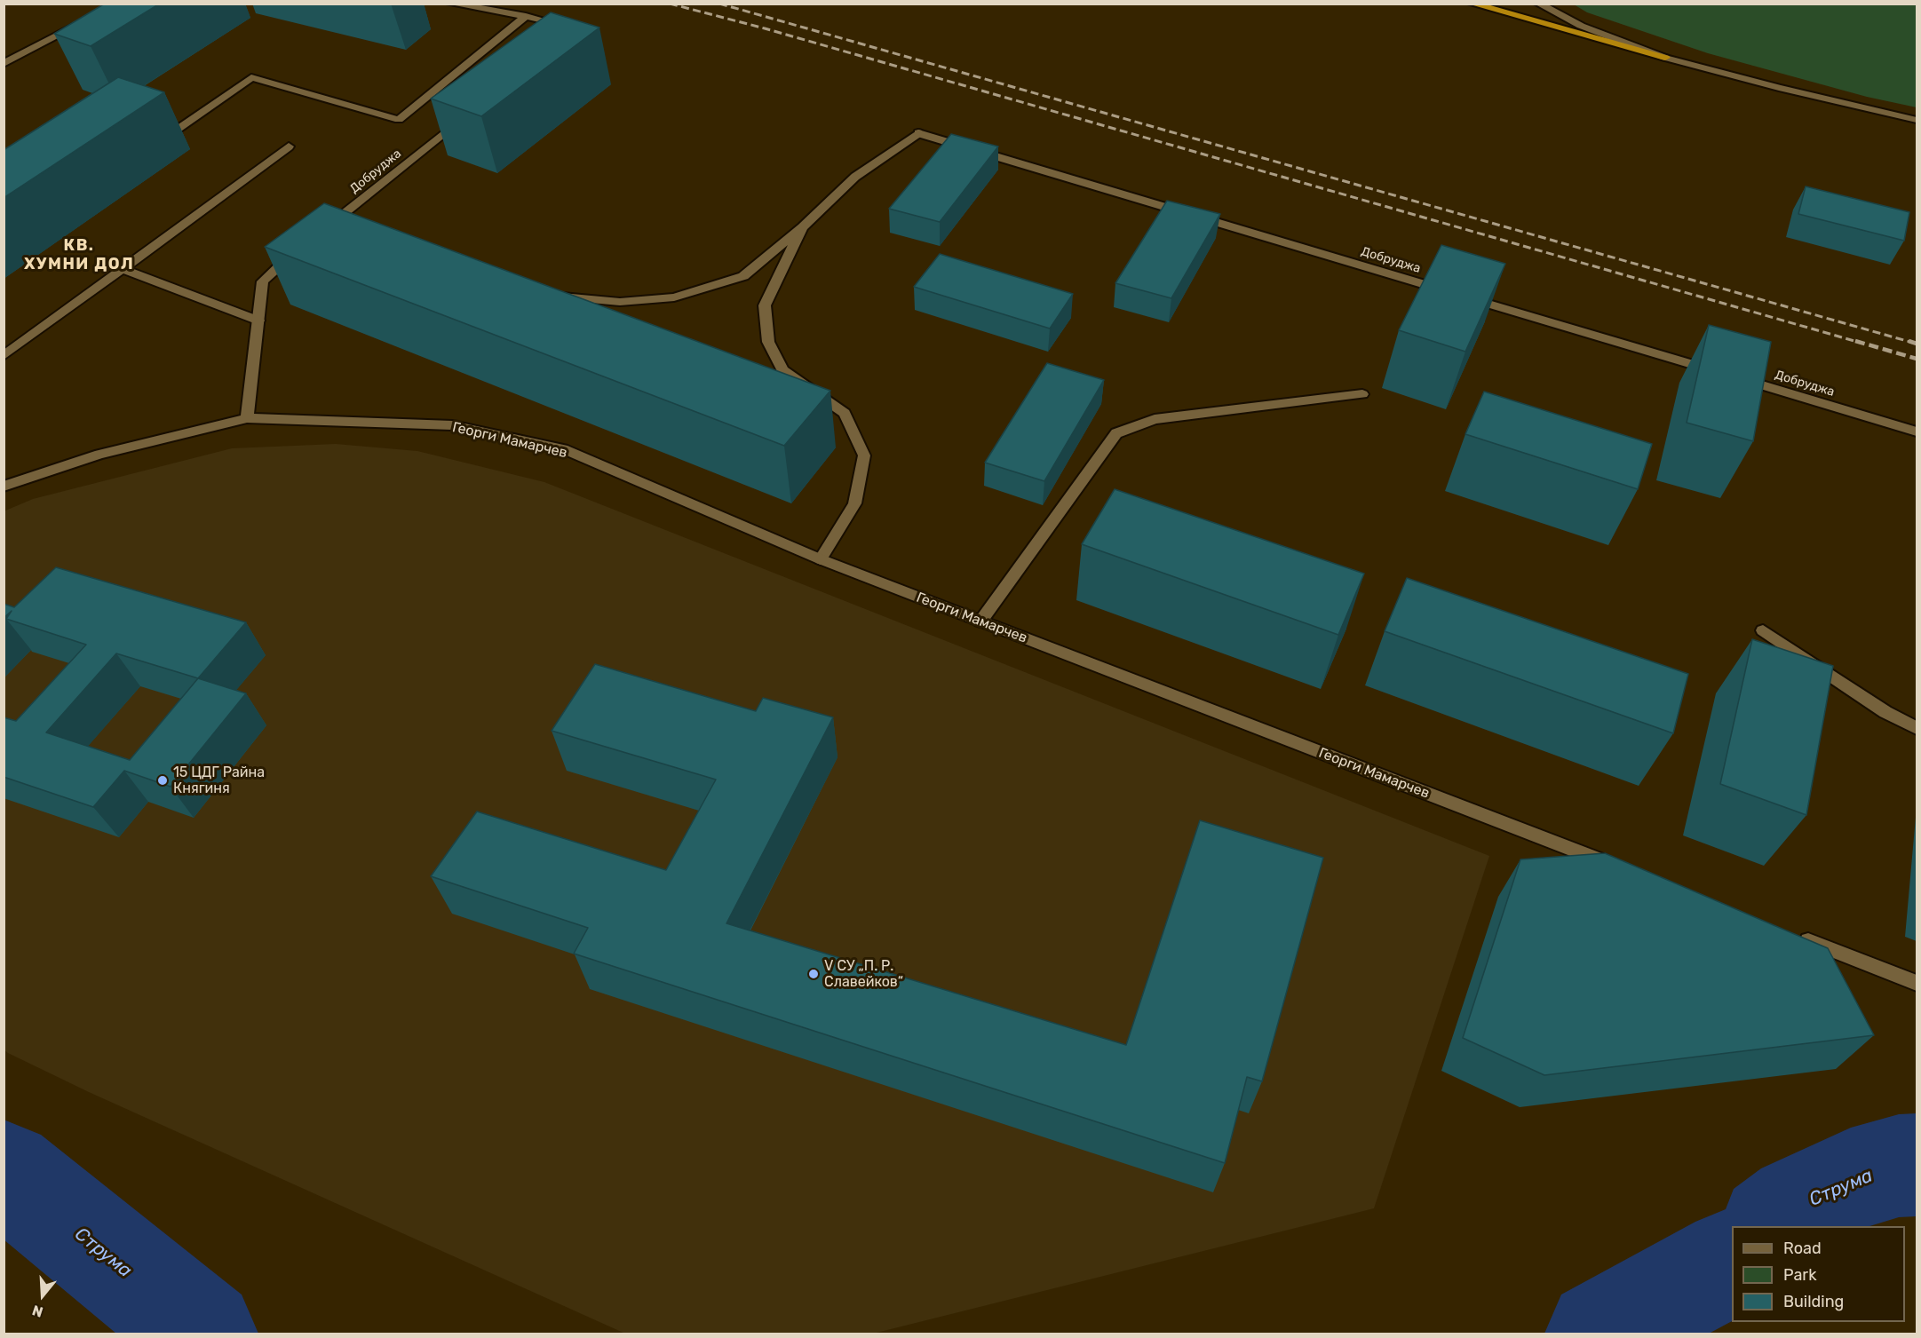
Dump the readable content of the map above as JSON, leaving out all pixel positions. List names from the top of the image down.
{
  "streets": {
    "street": ["Добруджа", "Георги Мамарчев"]
  },
  "districts": ["КВ. ХУМНИ ДОЛ"],
  "water": ["Струма"],
  "places": ["15 ЦДГ Райна Княгиня", "V СУ „П. Р. Славейков“"],
  "legend": ["Road", "Park", "Building"],
  "north": "bottom"
}
